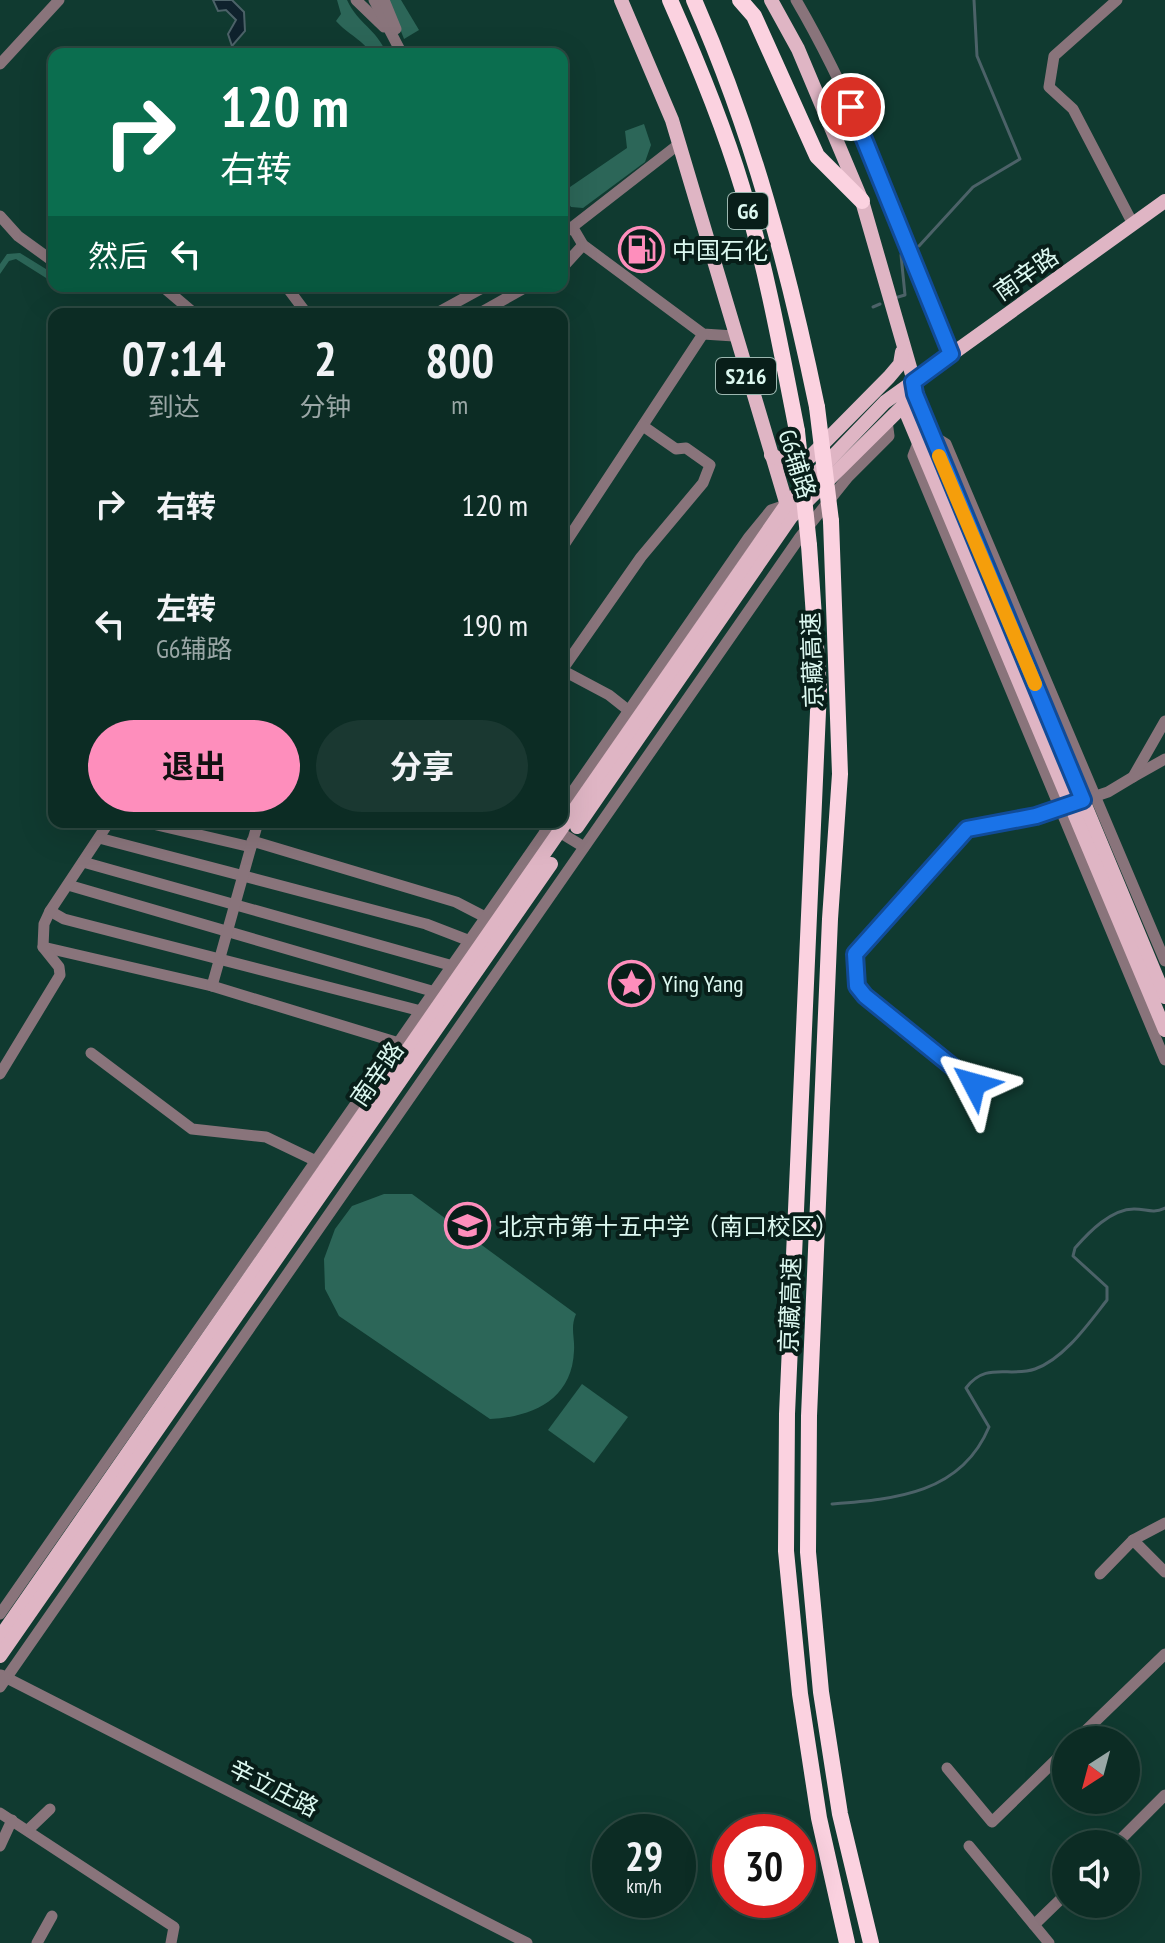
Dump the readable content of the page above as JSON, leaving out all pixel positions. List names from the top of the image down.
{
  "streets": {
    "highway": ["G6", "京藏高速"],
    "main road": ["南辛路", "S216", "G6辅路"],
    "street": ["辛立庄路"]
  },
  "crossings": [
    ["南辛路", "G6辅路"]
  ],
  "places": {
    "fuel station": ["中国石化"],
    "place": ["Ying Yang"],
    "school or university": ["北京市第十五中学 （南口校区）"]
  },
  "north": "bottom left",
  "page": {
    "turn": ["120 m", "右转"],
    "then": "然后",
    "eta": [
      "07:14",
      "到达",
      "2",
      "分钟",
      "800",
      "m"
    ],
    "list": [
      {
        "name": "右转",
        "value": "120 m"
      },
      {
        "name": "左转",
        "note": "G6辅路",
        "value": "190 m"
      }
    ],
    "buttons": ["退出", "分享"],
    "speed": "29 km/h",
    "limit": "30"
  }
}
